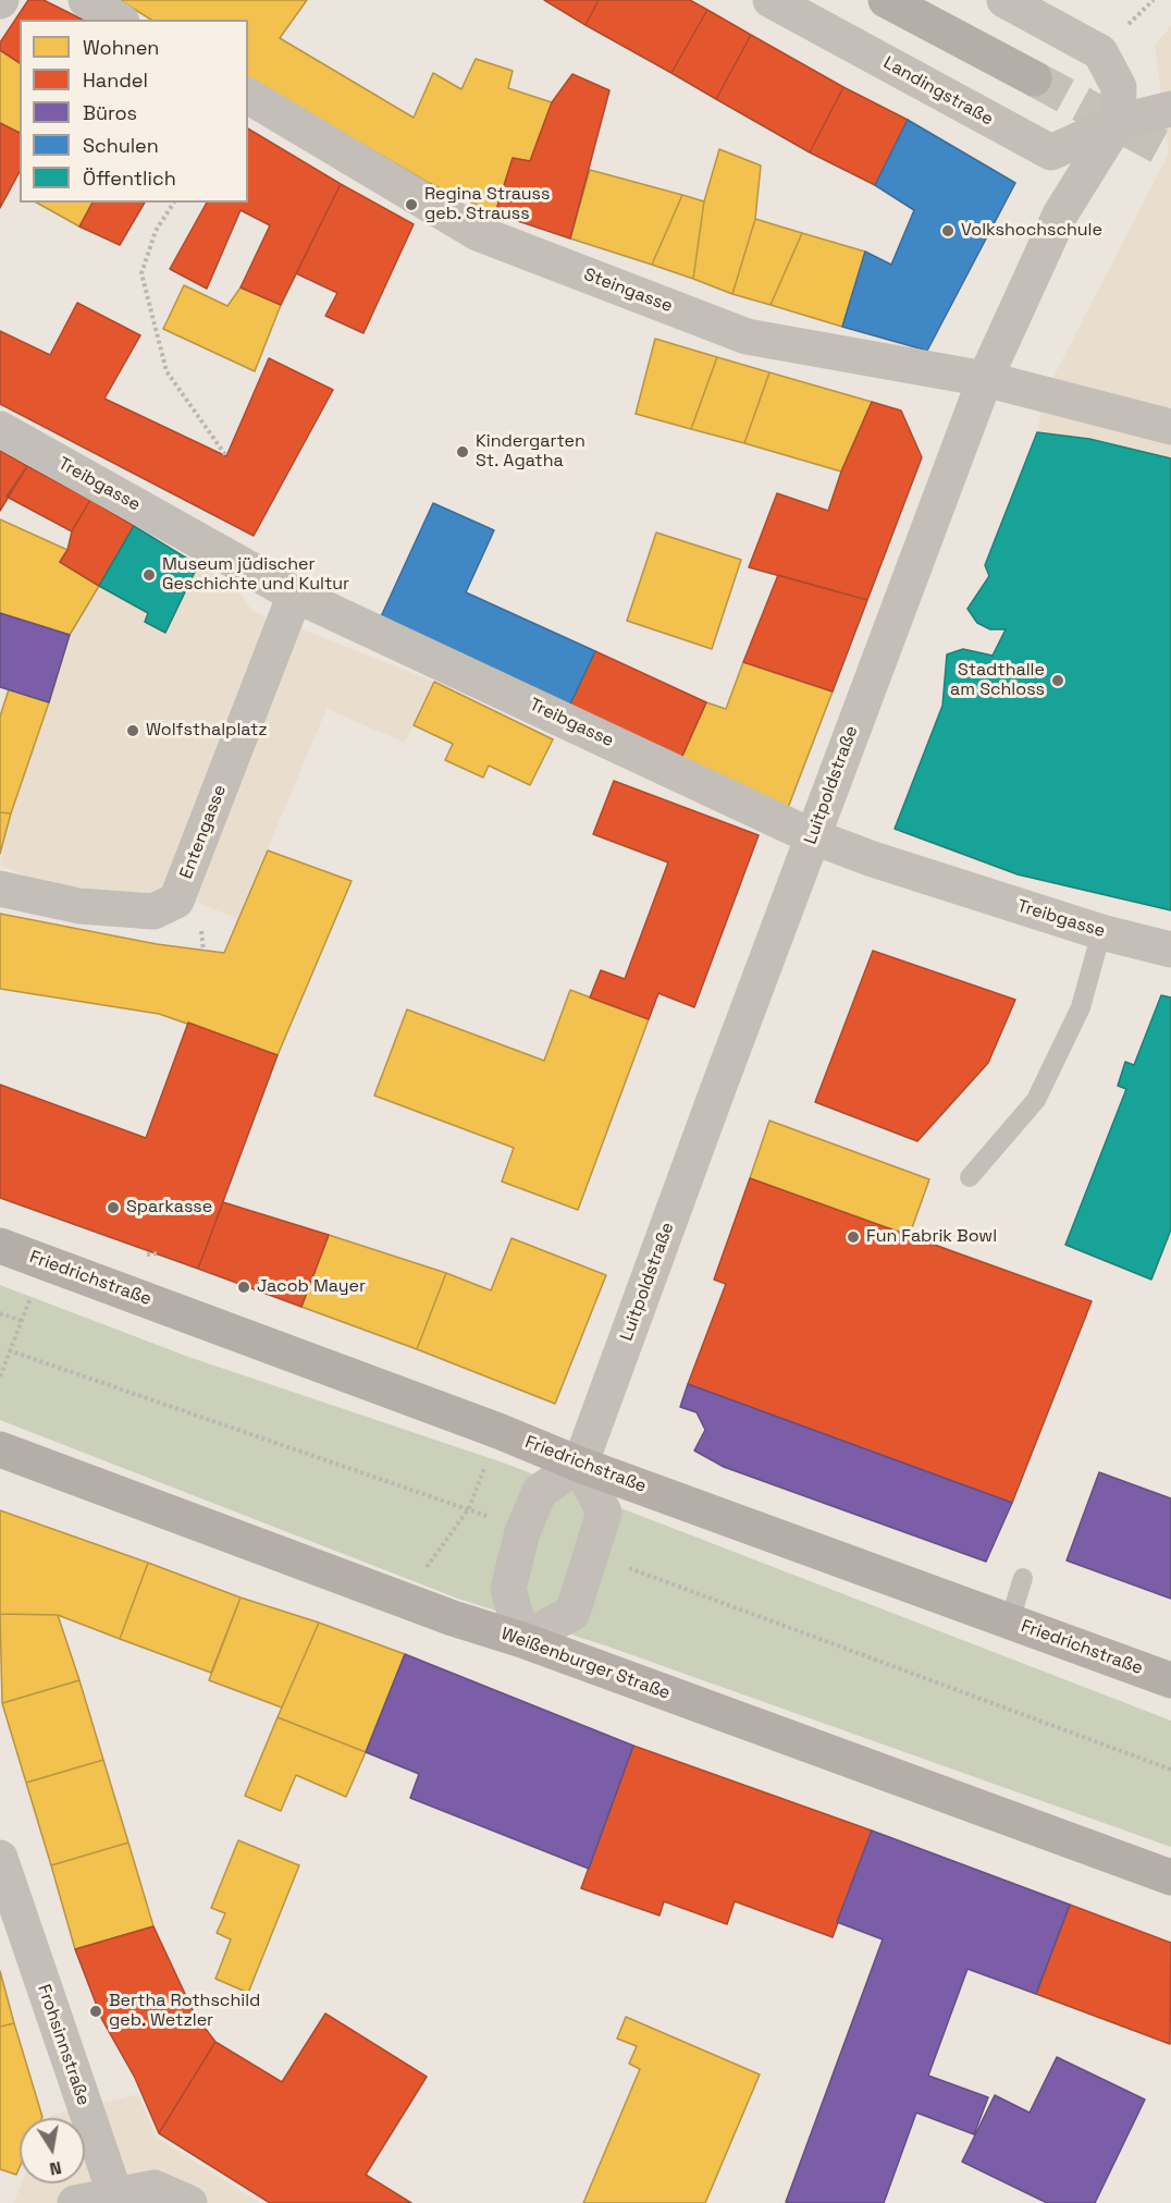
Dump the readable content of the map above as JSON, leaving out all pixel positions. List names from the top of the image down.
{
  "streets": {
    "main road": ["Friedrichstraße", "Weißenburger Straße"],
    "street": [
      "Landingstraße",
      "Steingasse",
      "Treibgasse",
      "Luitpoldstraße",
      "Entengasse",
      "Frohsinnstraße"
    ]
  },
  "crossings": [
    ["Steingasse", "Luitpoldstraße"],
    ["Treibgasse", "Luitpoldstraße"],
    ["Treibgasse", "Entengasse"],
    ["Luitpoldstraße", "Friedrichstraße"]
  ],
  "places": [
    "Regina Strauss geb. Strauss",
    "Volkshochschule",
    "Kindergarten St. Agatha",
    "Museum jüdischer Geschichte und Kultur",
    "Stadthalle am Schloss",
    "Wolfsthalplatz",
    "Sparkasse",
    "Fun Fabrik Bowl",
    "Jacob Mayer",
    "Bertha Rothschild geb. Wetzler"
  ],
  "legend": [
    "Wohnen",
    "Handel",
    "Büros",
    "Schulen",
    "Öffentlich"
  ],
  "north": "bottom"
}
